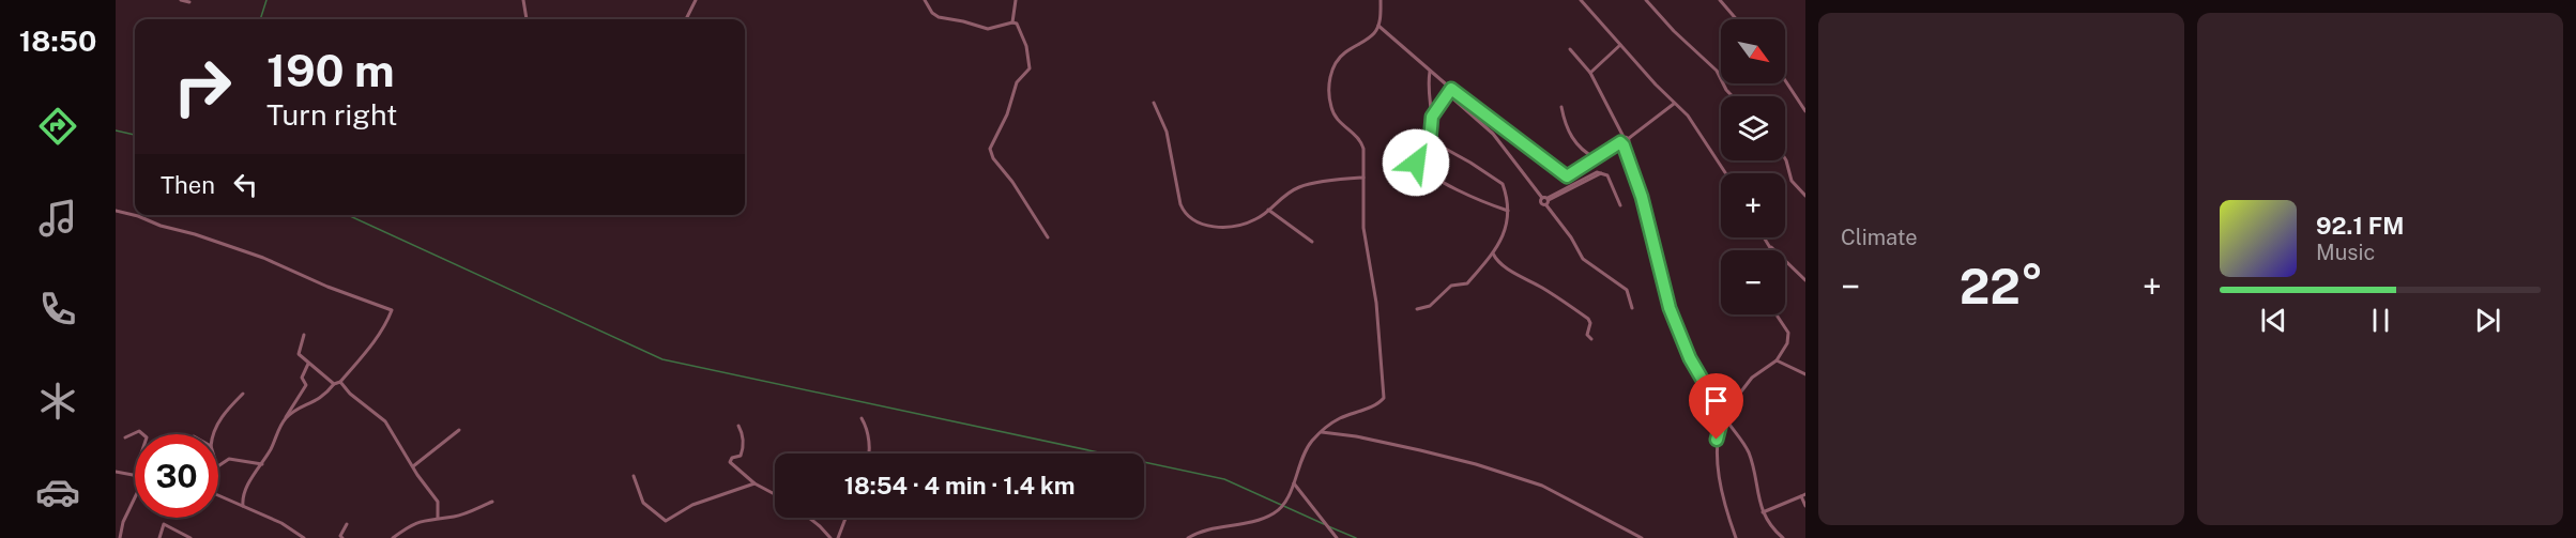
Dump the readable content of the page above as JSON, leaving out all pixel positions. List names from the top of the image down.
{
  "north": "bottom right",
  "page": {
    "tabs": "18:50",
    "tile": "Climate",
    "map_buttons": ["+", "−"],
    "turn": ["190 m", "Turn right"],
    "then": "Then",
    "song": ["92.1 FM", "Music"],
    "heat": ["−", "22°", "+"],
    "limit": "30",
    "trip": "18:54 · 4 min · 1.4 km"
  }
}
